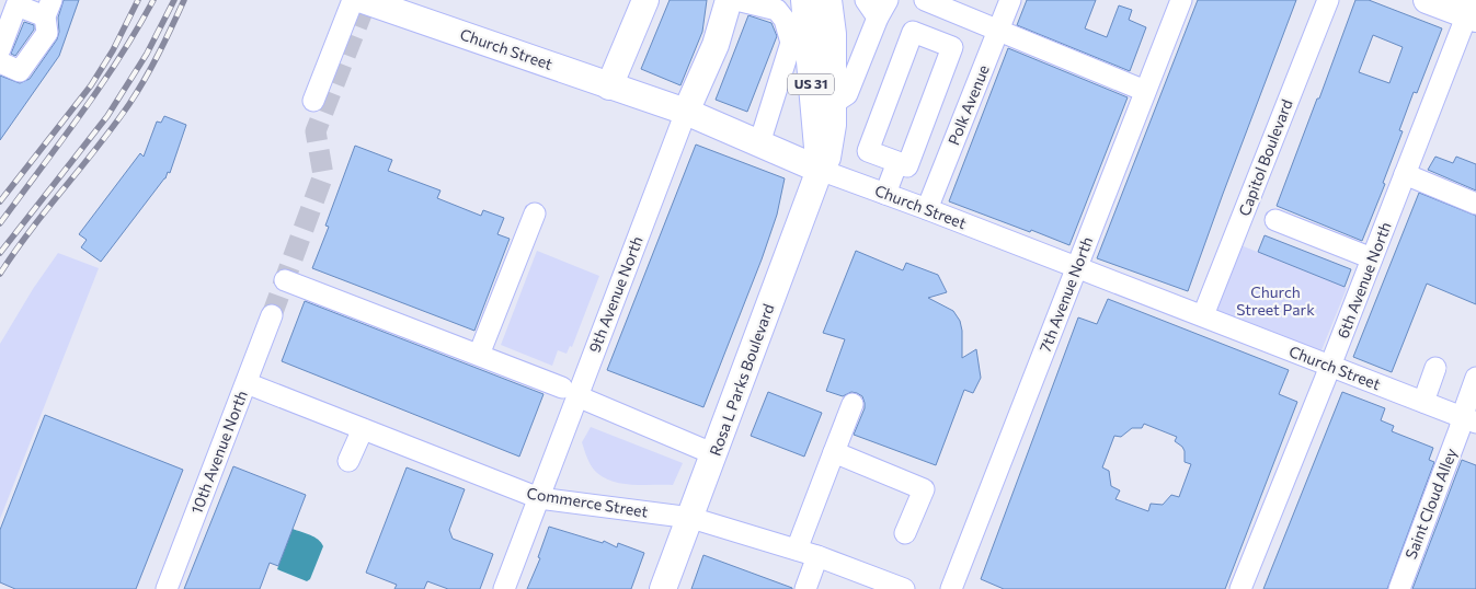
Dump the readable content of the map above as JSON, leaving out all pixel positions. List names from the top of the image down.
{
  "streets": {
    "main road": [
      "Church Street",
      "US 31",
      "9th Avenue North",
      "Rosa L Parks Boulevard"
    ],
    "street": [
      "Polk Avenue",
      "Capitol Boulevard",
      "6th Avenue North",
      "7th Avenue North",
      "10th Avenue North",
      "Commerce Street",
      "Saint Cloud Alley"
    ]
  },
  "crossings": [
    ["Church Street", "Polk Avenue"],
    ["Church Street", "Capitol Boulevard"],
    ["Church Street", "6th Avenue North"],
    ["Church Street", "9th Avenue North"],
    ["Church Street", "7th Avenue North"],
    ["Church Street", "Rosa L Parks Boulevard"],
    ["Church Street", "Saint Cloud Alley"],
    ["9th Avenue North", "Commerce Street"],
    ["Rosa L Parks Boulevard", "Commerce Street"],
    ["10th Avenue North", "Commerce Street"]
  ],
  "parks": ["Church Street Park"]
}
